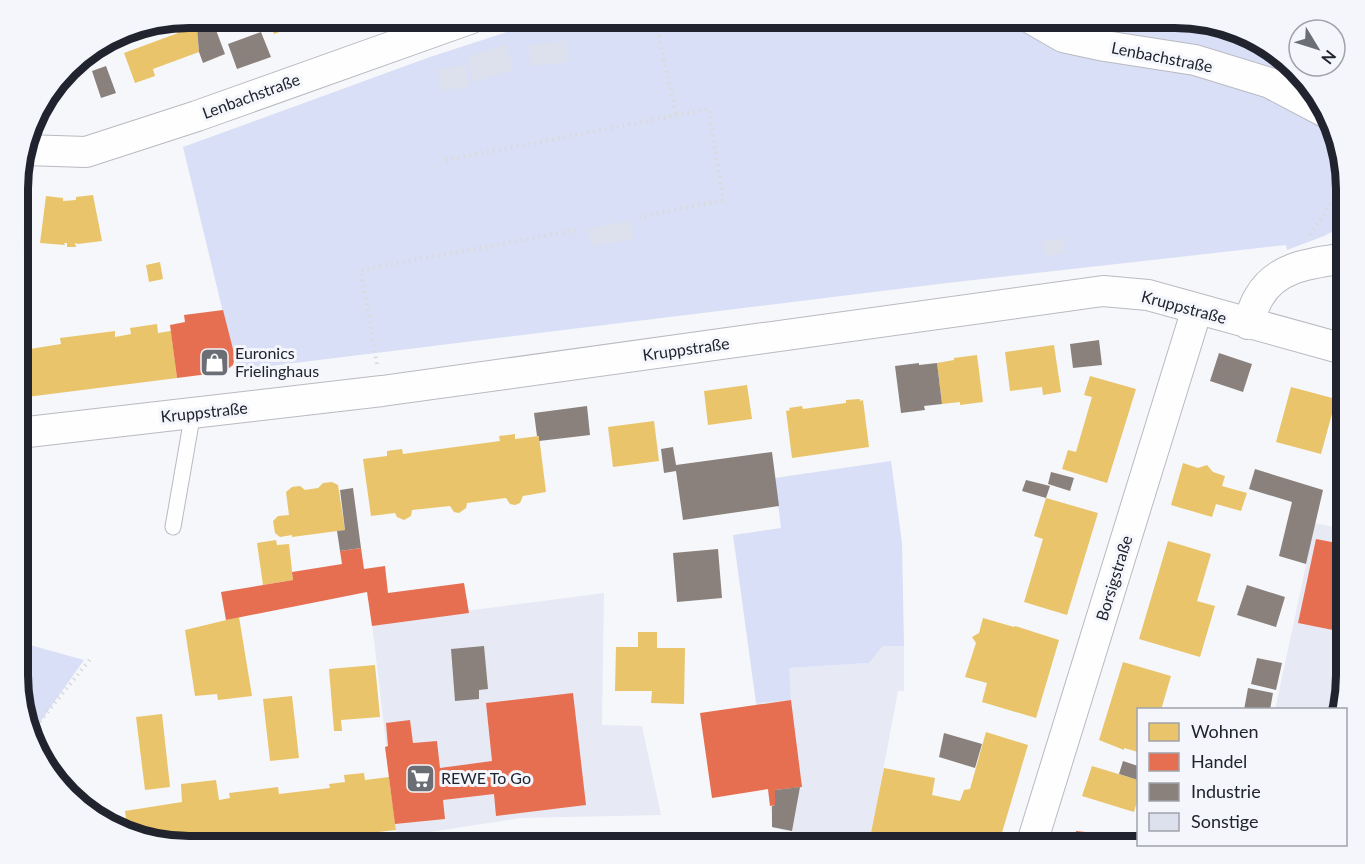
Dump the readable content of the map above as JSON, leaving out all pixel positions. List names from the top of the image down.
{
  "streets": {
    "street": ["Lenbachstraße", "Kruppstraße", "Borsigstraße"]
  },
  "crossings": [
    ["Kruppstraße", "Borsigstraße"]
  ],
  "places": {
    "shop": ["Euronics Frielinghaus"],
    "supermarket": ["REWE To Go"]
  },
  "legend": [
    "Wohnen",
    "Handel",
    "Industrie",
    "Sonstige"
  ],
  "north": "bottom right"
}
